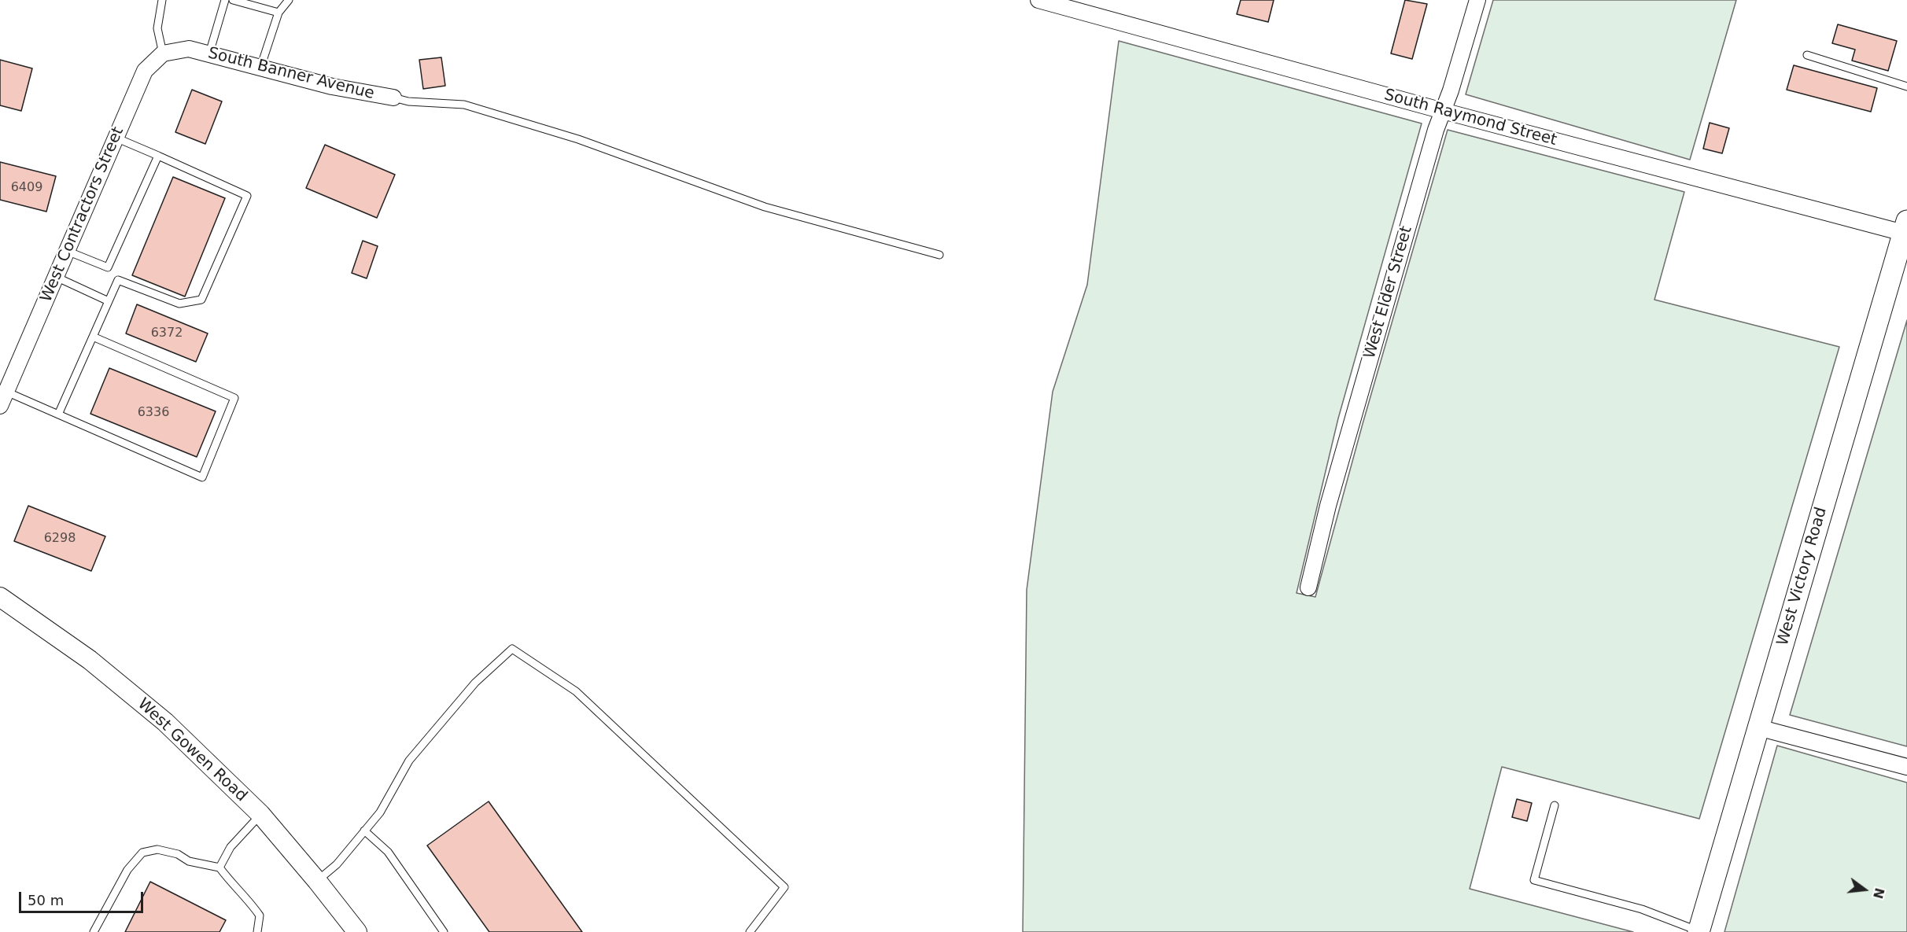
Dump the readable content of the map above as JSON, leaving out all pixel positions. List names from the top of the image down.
{
  "streets": {
    "main road": ["West Victory Road"],
    "street": [
      "South Banner Avenue",
      "South Raymond Street",
      "West Contractors Street",
      "West Elder Street",
      "West Gowen Road"
    ]
  },
  "crossings": [
    ["South Banner Avenue", "West Contractors Street"],
    ["South Raymond Street", "West Elder Street"],
    ["South Raymond Street", "West Victory Road"]
  ],
  "house_numbers": [
    "6409",
    "6372",
    "6336",
    "6298"
  ],
  "scale_bar": "50 m",
  "north": "right"
}
